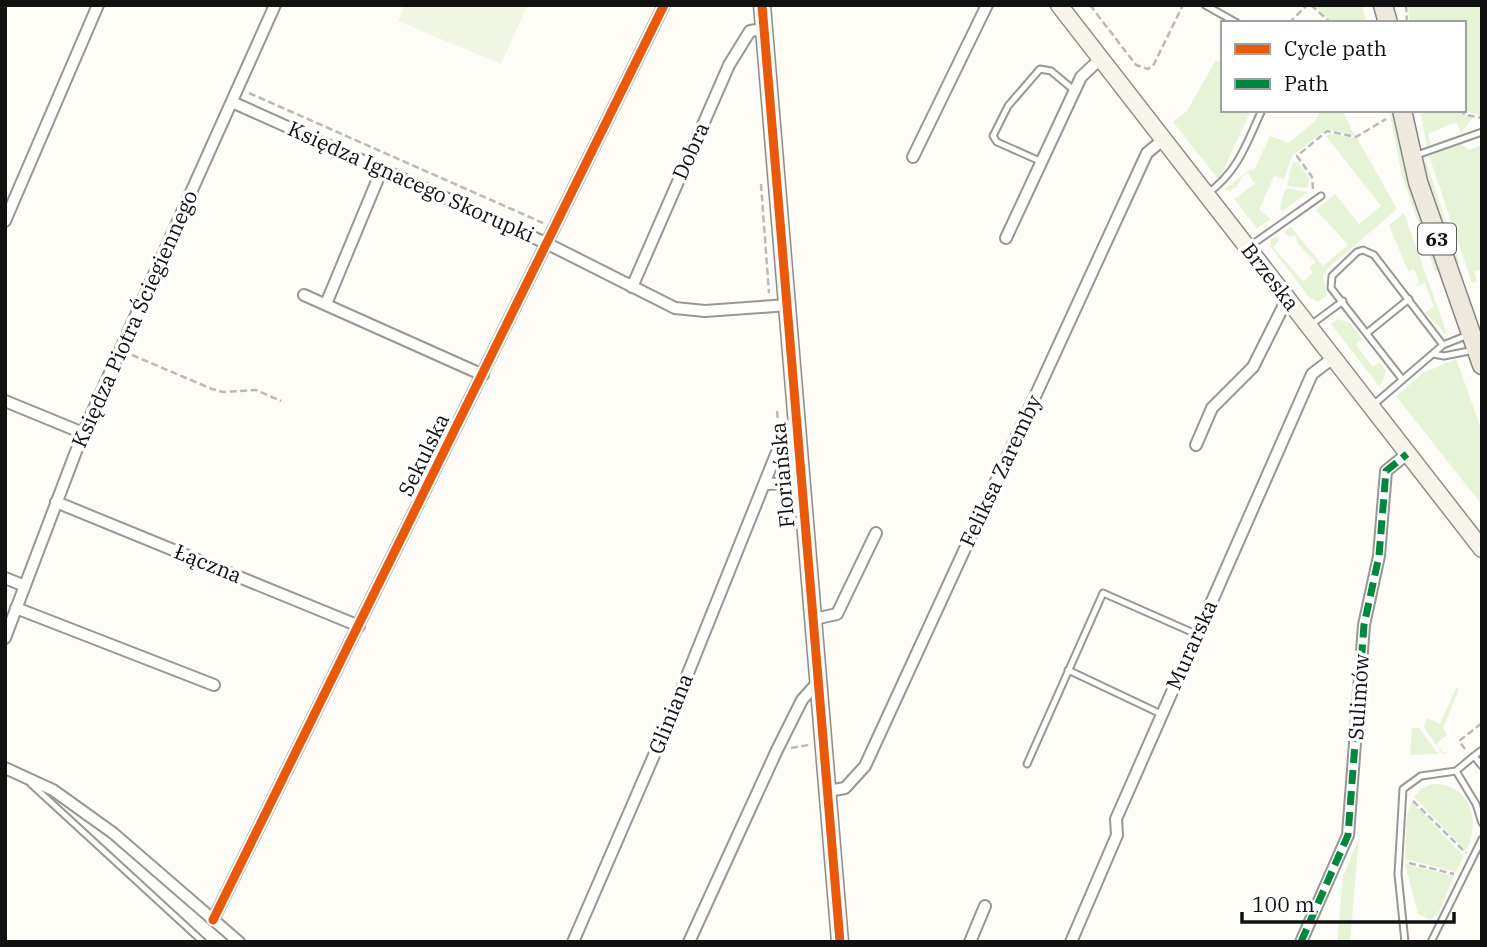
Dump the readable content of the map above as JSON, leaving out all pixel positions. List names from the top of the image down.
{
  "streets": {
    "main road": ["63"],
    "street": [
      "Dobra",
      "Księdza Ignacego Skorupki",
      "Brzeska",
      "Księdza Piotra Ściegiennego",
      "Sekulska",
      "Feliksa Zaremby",
      "Floriańska",
      "Łączna",
      "Murarska",
      "Sulimów",
      "Gliniana"
    ]
  },
  "crossings": [
    ["Dobra", "Księdza Ignacego Skorupki"],
    ["Dobra", "Floriańska"],
    ["Księdza Ignacego Skorupki", "Księdza Piotra Ściegiennego"],
    ["Księdza Ignacego Skorupki", "Sekulska"],
    ["Księdza Ignacego Skorupki", "Floriańska"],
    ["Brzeska", "Feliksa Zaremby"],
    ["Brzeska", "Murarska"],
    ["Brzeska", "Sulimów"],
    ["Księdza Piotra Ściegiennego", "Łączna"],
    ["Sekulska", "Łączna"],
    ["Feliksa Zaremby", "Floriańska"],
    ["Floriańska", "Gliniana"]
  ],
  "legend": ["Cycle path", "Path"],
  "scale_bar": "100 m"
}
